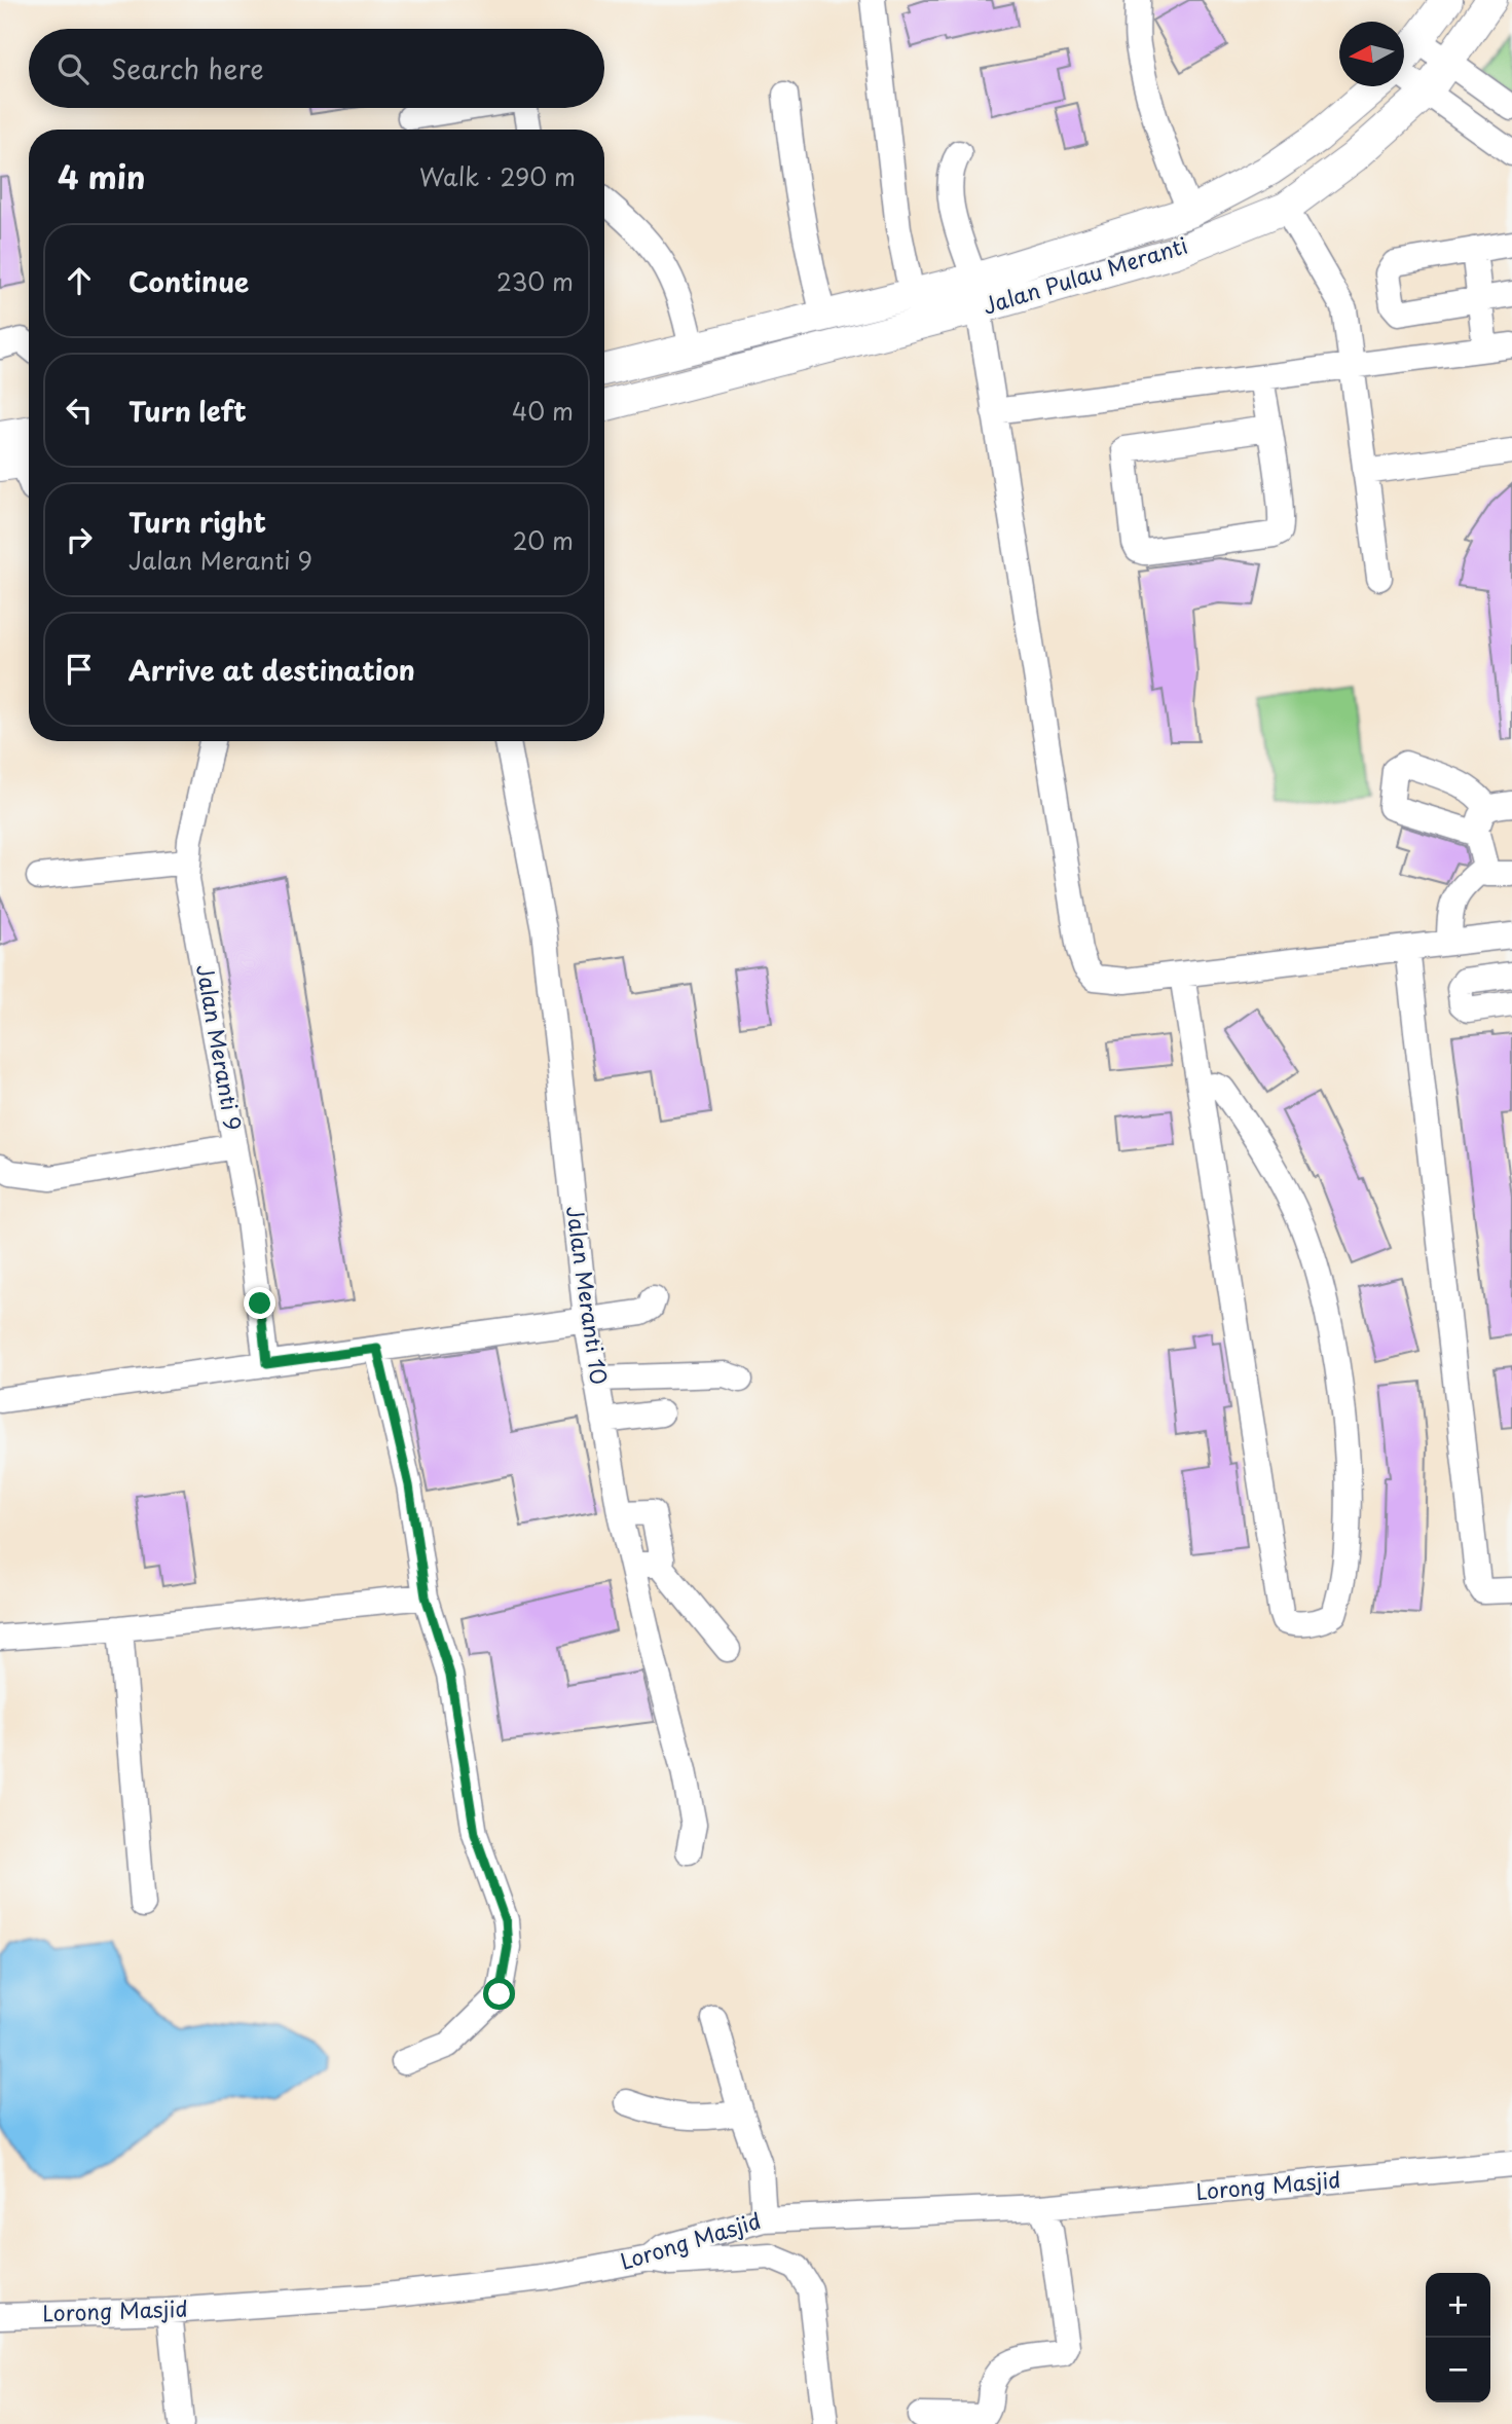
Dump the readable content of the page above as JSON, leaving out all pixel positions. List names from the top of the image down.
{
  "streets": {
    "main road": ["Jalan Pulau Meranti"],
    "street": ["Jalan Meranti 9", "Jalan Meranti 10", "Lorong Masjid"]
  },
  "north": "left",
  "page": {
    "search": "Search here",
    "heading": ["4 min", "Walk · 290 m"],
    "list": [
      ["Continue", "230 m"],
      ["Turn left", "40 m"],
      ["Turn right", "Jalan Meranti 9", "20 m"],
      "Arrive at destination"
    ],
    "map_buttons": ["+", "−"]
  }
}
